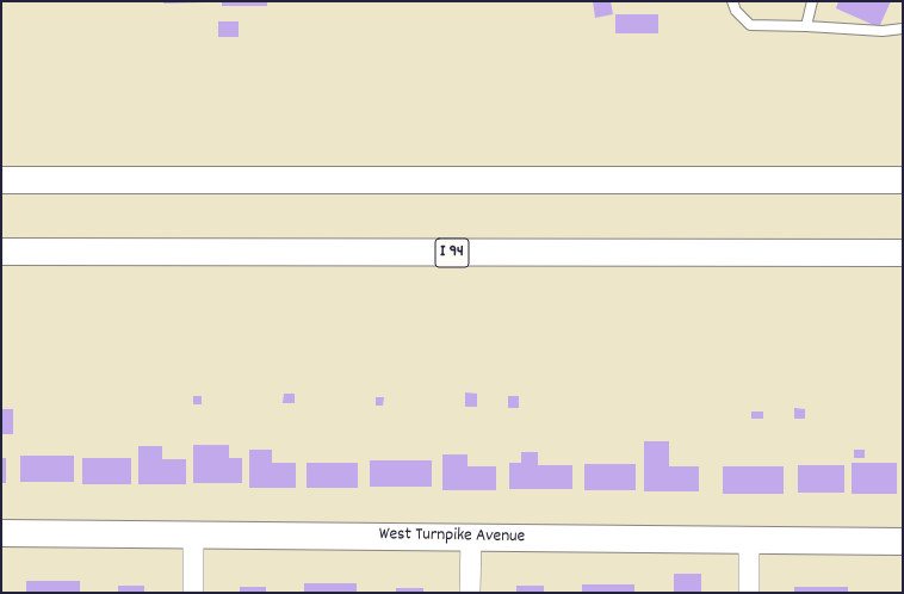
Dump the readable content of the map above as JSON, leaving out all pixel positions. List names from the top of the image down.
{
  "streets": {
    "main road": ["I 94", "West Turnpike Avenue"]
  }
}
